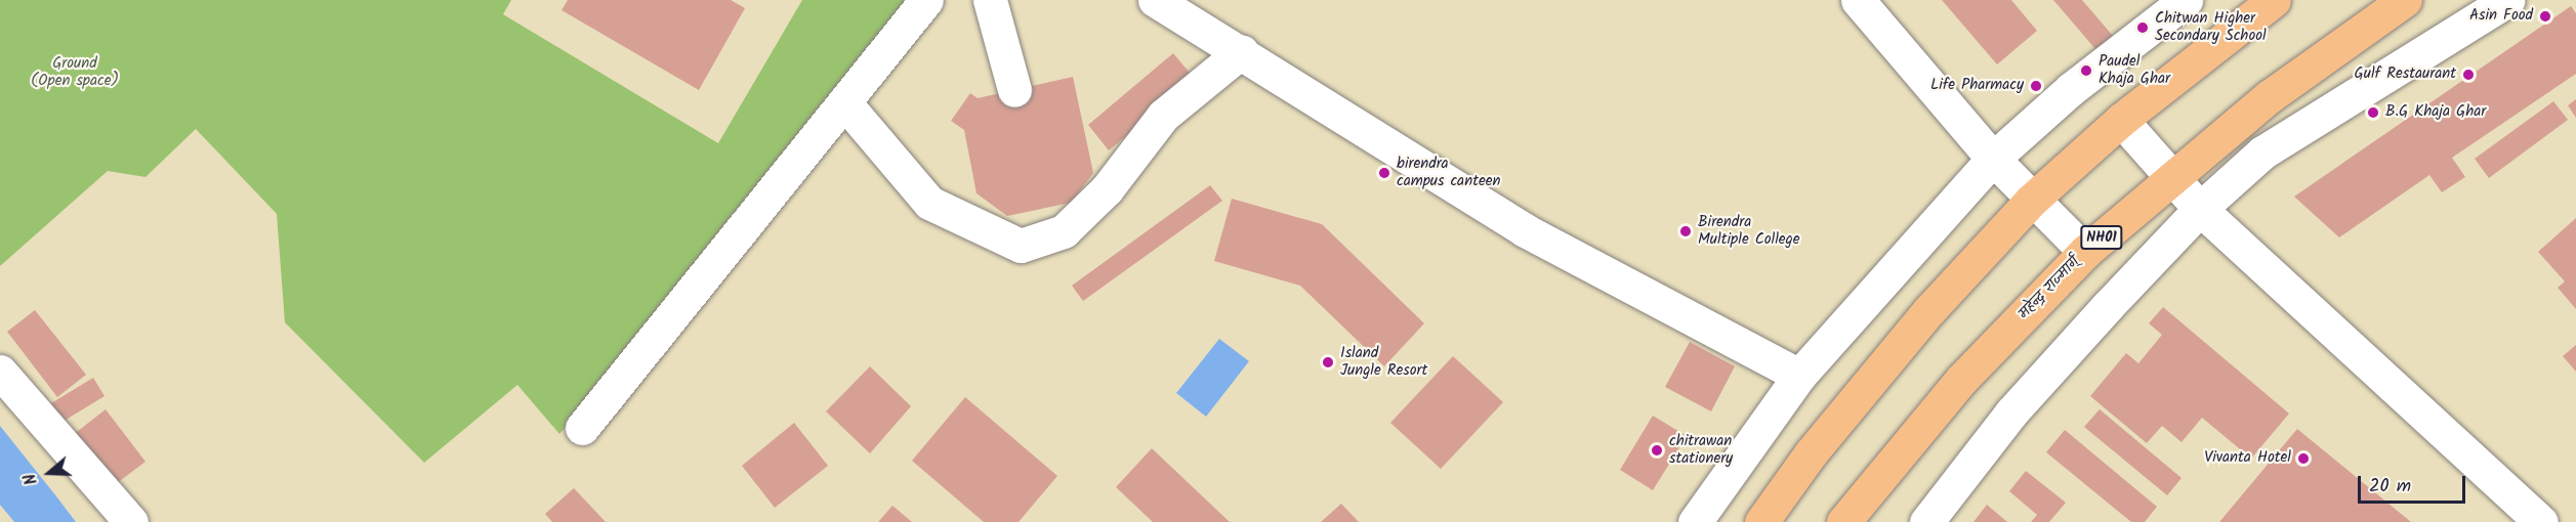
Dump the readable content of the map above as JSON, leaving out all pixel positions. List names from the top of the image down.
{
  "streets": {
    "highway": ["NH01", "महेन्द्र राज्मार्ग्"]
  },
  "parks": ["Ground (Open space)"],
  "places": [
    "Asin Food",
    "Chitwan Higher Secondary School",
    "Paudel Khaja Ghar",
    "Gulf Restaurant",
    "Life Pharmacy",
    "B.G Khaja Ghar",
    "birendra campus canteen",
    "Birendra Multiple College",
    "Island Jungle Resort",
    "chitrawan stationery",
    "Vivanta Hotel"
  ],
  "scale_bar": "20 m",
  "north": "left"
}
